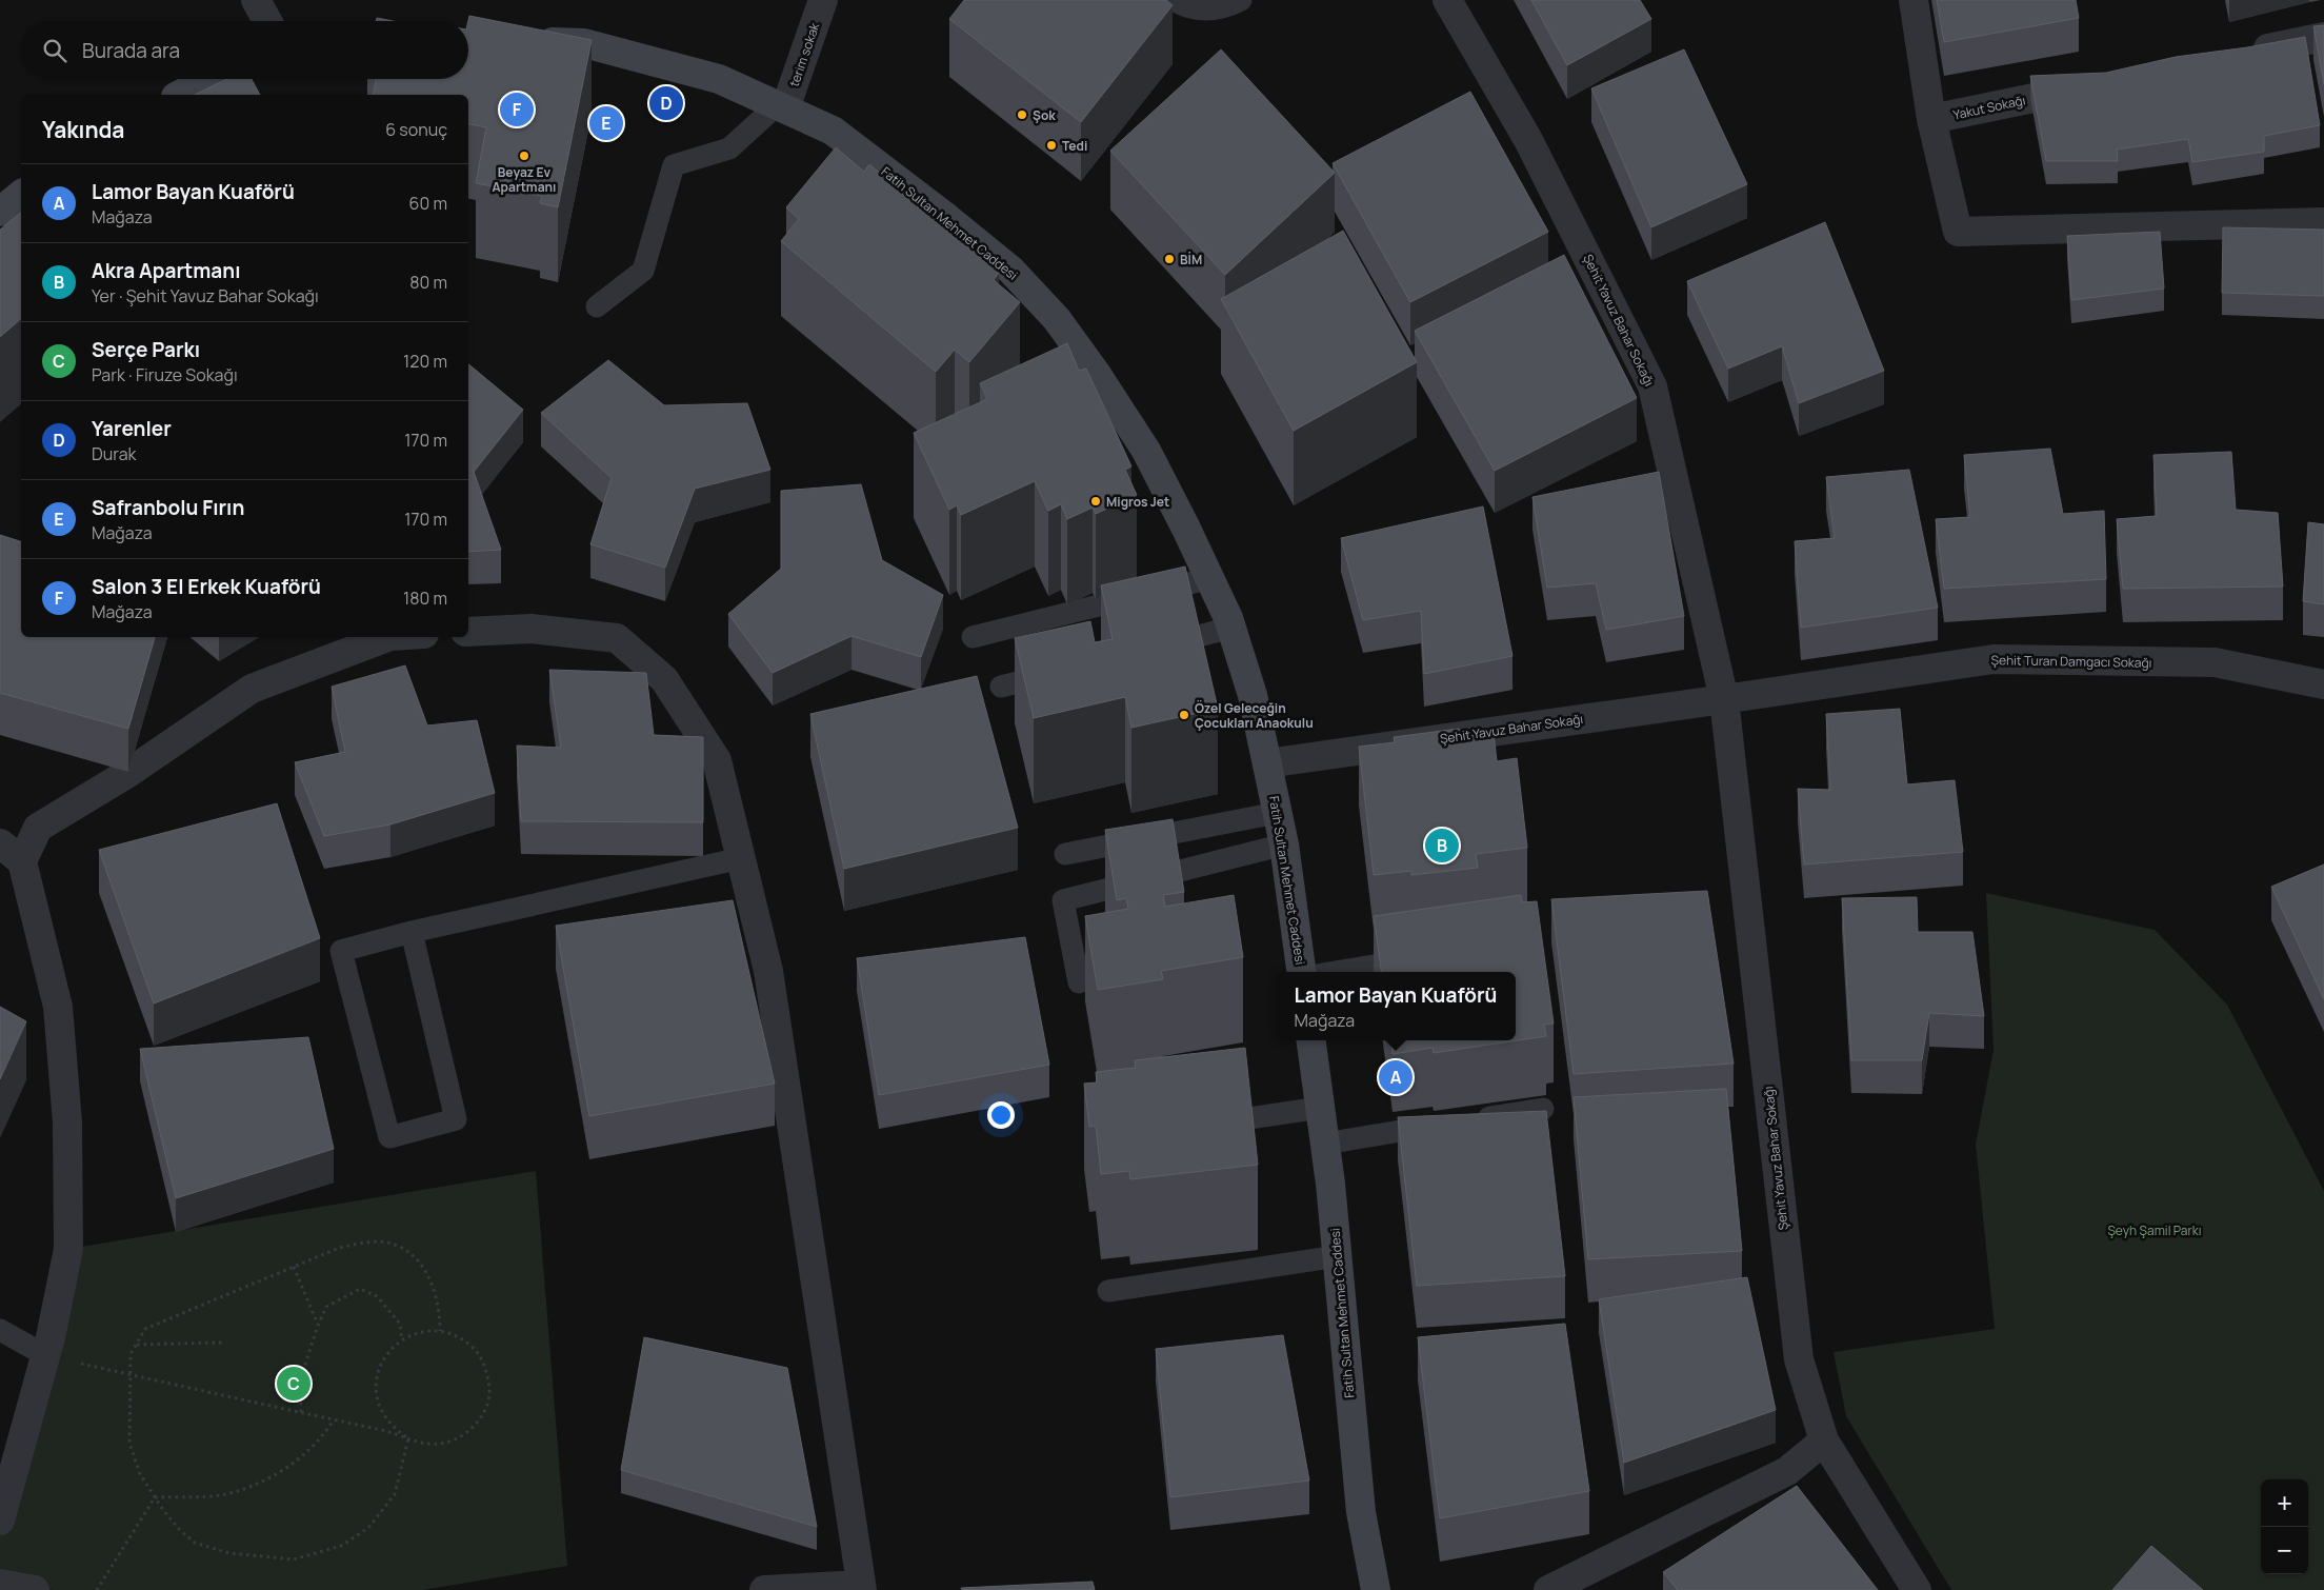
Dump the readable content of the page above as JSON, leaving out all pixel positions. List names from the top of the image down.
{
  "streets": {
    "street": [
      "terim sokak",
      "Yakut Sokağı",
      "Fatih Sultan Mehmet Caddesi",
      "Şehit Yavuz Bahar Sokağı",
      "Şehit Turan Damgacı Sokağı"
    ]
  },
  "crossings": [
    ["terim sokak", "Fatih Sultan Mehmet Caddesi"],
    ["Fatih Sultan Mehmet Caddesi", "Şehit Yavuz Bahar Sokağı"],
    ["Şehit Yavuz Bahar Sokağı", "Şehit Turan Damgacı Sokağı"]
  ],
  "parks": ["Şeyh Şamil Parkı"],
  "places": [
    "Şok",
    "Tedi",
    "Beyaz Ev Apartmanı",
    "BİM",
    "Migros Jet",
    "Özel Geleceğin Çocukları Anaokulu"
  ],
  "page": {
    "search": "Burada ara",
    "pins": [
      "D",
      "F",
      "E",
      "B",
      "A",
      "C"
    ],
    "heading": ["Yakında", "6 sonuç"],
    "list": [
      {
        "mark": "A",
        "name": "Lamor Bayan Kuaförü",
        "note": "Mağaza",
        "value": "60 m"
      },
      {
        "mark": "B",
        "name": "Akra Apartmanı",
        "note": "Yer · Şehit Yavuz Bahar Sokağı",
        "value": "80 m"
      },
      {
        "mark": "C",
        "name": "Serçe Parkı",
        "note": "Park · Firuze Sokağı",
        "value": "120 m"
      },
      {
        "mark": "D",
        "name": "Yarenler",
        "note": "Durak",
        "value": "170 m"
      },
      {
        "mark": "E",
        "name": "Safranbolu Fırın",
        "note": "Mağaza",
        "value": "170 m"
      },
      {
        "mark": "F",
        "name": "Salon 3 El Erkek Kuaförü",
        "note": "Mağaza",
        "value": "180 m"
      }
    ],
    "popup": ["Lamor Bayan Kuaförü", "Mağaza"],
    "map_buttons": ["+", "−"]
  }
}
